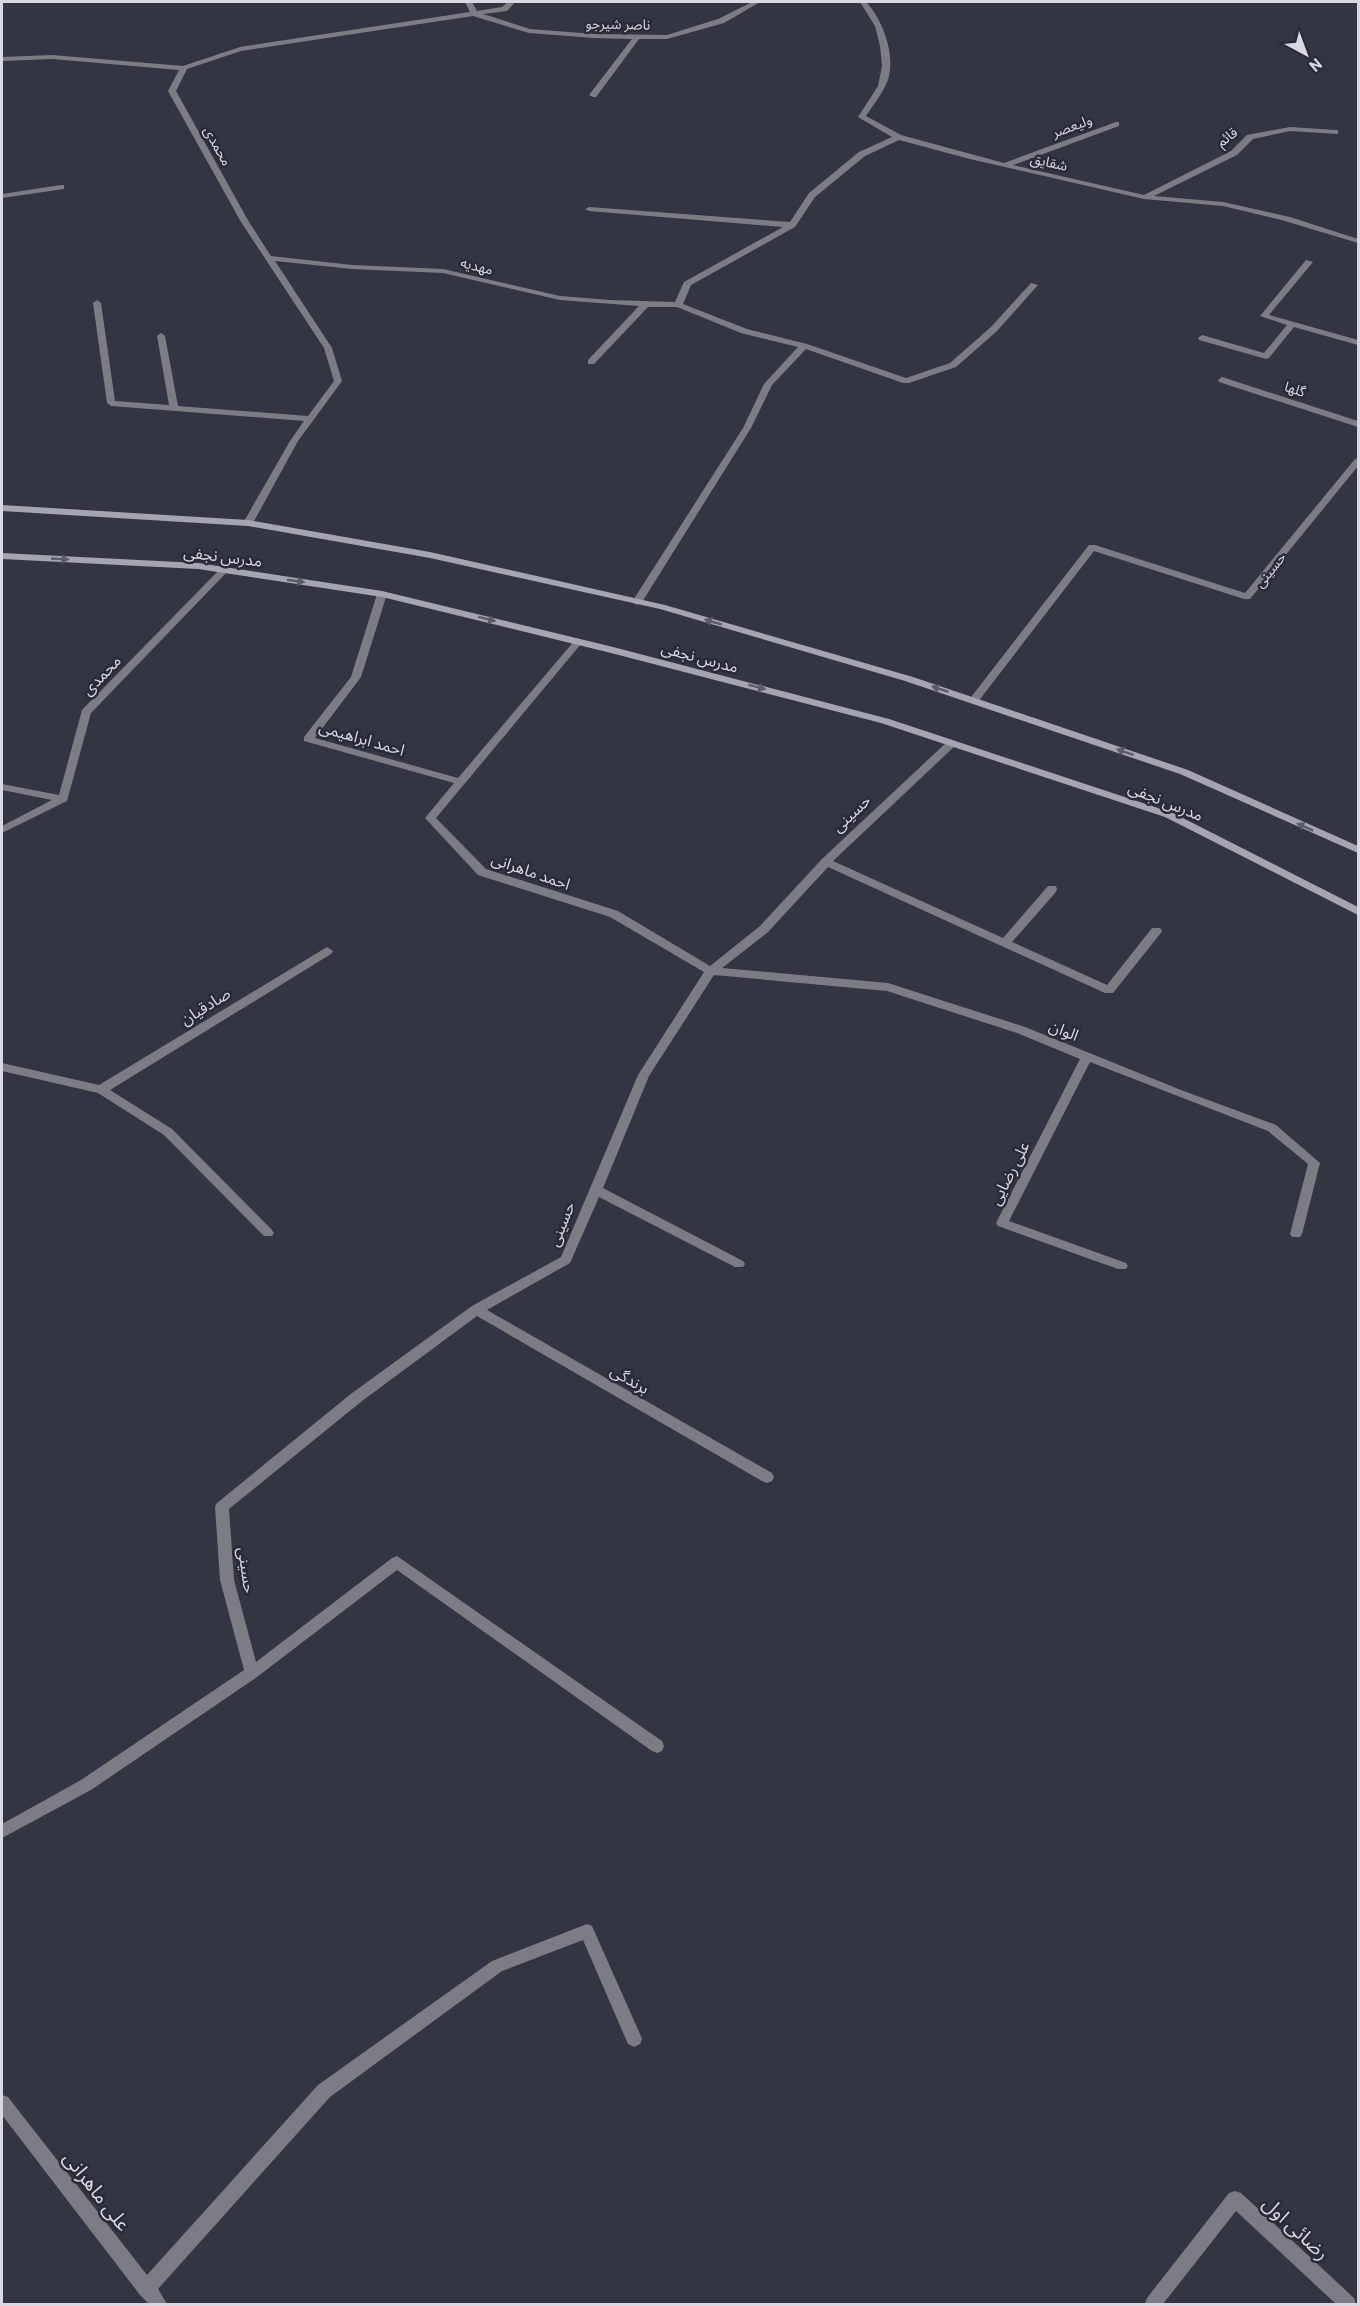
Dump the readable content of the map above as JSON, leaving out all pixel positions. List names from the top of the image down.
{
  "streets": {
    "main road": ["مدرس نجفی"],
    "street": [
      "ناصر شیرجو",
      "ولیعصر",
      "قائم",
      "محمدی",
      "شقایق",
      "مهدیه",
      "گلها",
      "حسینی",
      "احمد ابراهیمی",
      "احمد ماهرانی",
      "صادقیان",
      "الوان",
      "علی رضایی",
      "برندگی",
      "علی ماهرانی",
      "رضائی اول"
    ]
  },
  "crossings": [
    ["ولیعصر", "شقایق"],
    ["قائم", "شقایق"],
    ["محمدی", "مهدیه"],
    ["محمدی", "مدرس نجفی"],
    ["مدرس نجفی", "حسینی"],
    ["مدرس نجفی", "احمد ابراهیمی"],
    ["مدرس نجفی", "احمد ماهرانی"],
    ["حسینی", "احمد ماهرانی"],
    ["حسینی", "الوان"],
    ["حسینی", "برندگی"],
    ["احمد ابراهیمی", "احمد ماهرانی"],
    ["احمد ماهرانی", "الوان"],
    ["الوان", "علی رضایی"]
  ],
  "north": "bottom right"
}
